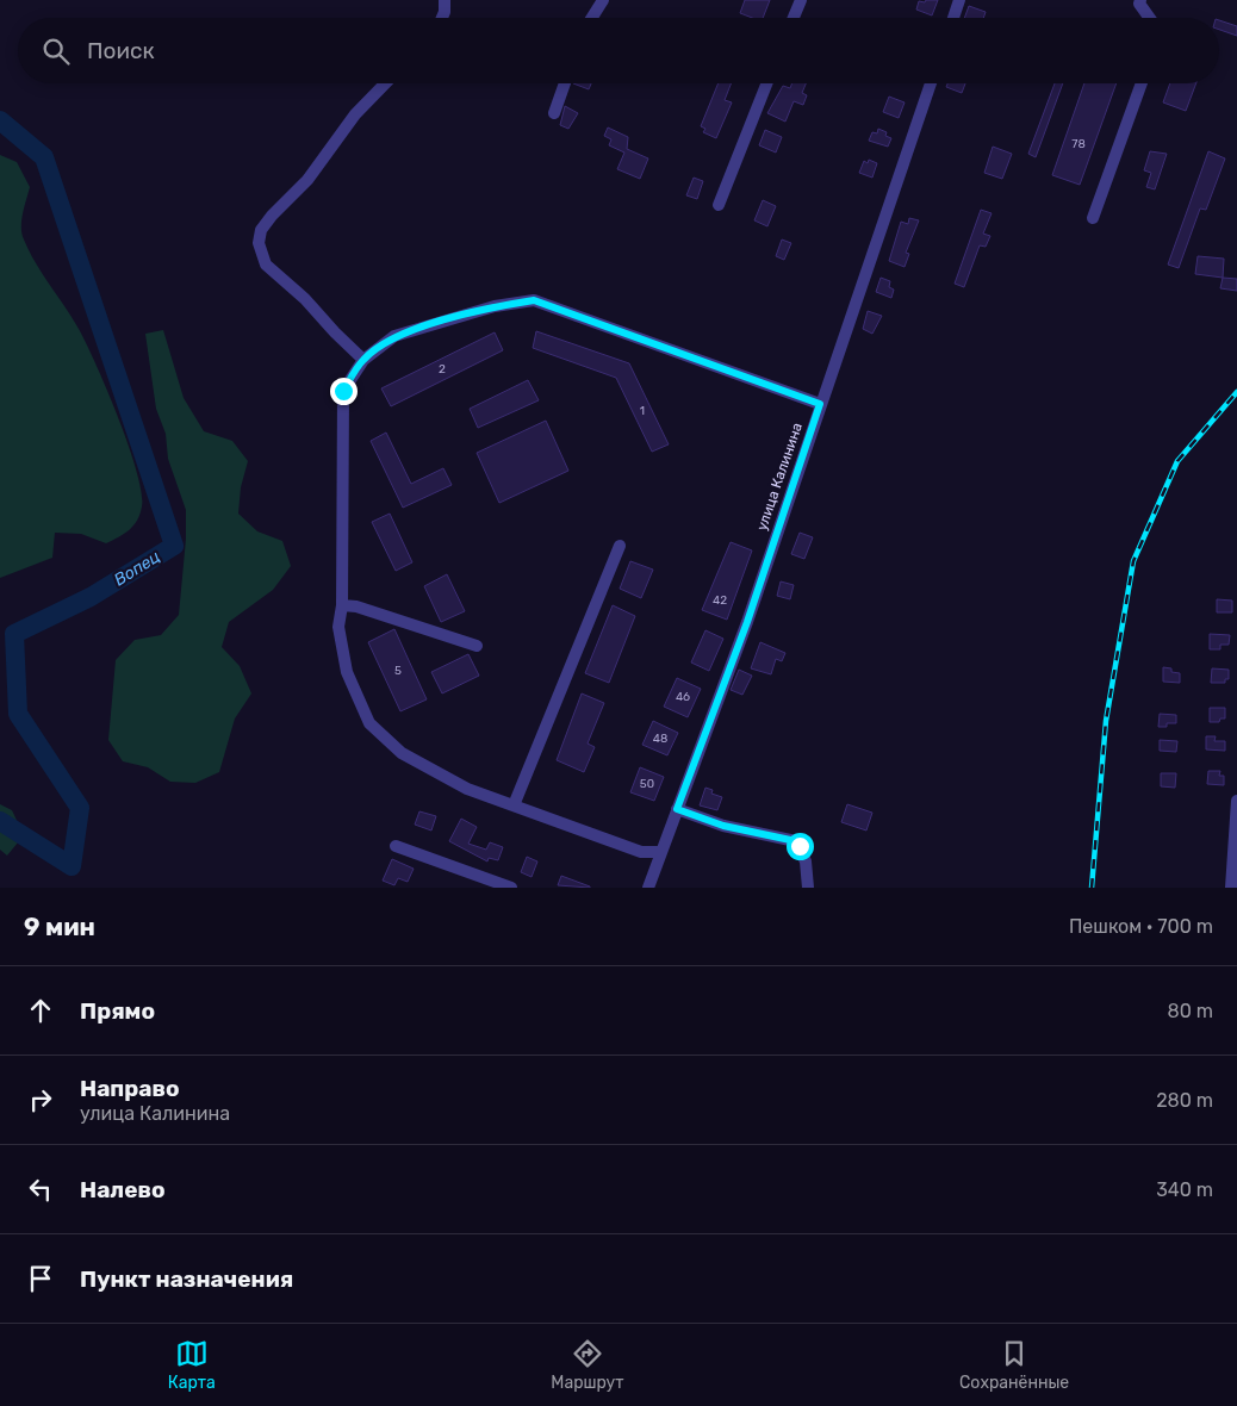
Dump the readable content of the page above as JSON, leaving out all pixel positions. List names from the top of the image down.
{
  "streets": {
    "street": ["улица Калинина"]
  },
  "water": ["Вопец"],
  "house_numbers": [
    "78",
    "2",
    "1",
    "42",
    "5",
    "46",
    "48",
    "50"
  ],
  "page": {
    "search": "Поиск",
    "heading": ["9 мин", "Пешком · 700 m"],
    "list": [
      ["Прямо", "80 m"],
      ["Направо", "улица Калинина", "280 m"],
      ["Налево", "340 m"],
      "Пункт назначения"
    ],
    "nav": ["Карта", "Маршрут", "Сохранённые"]
  }
}
